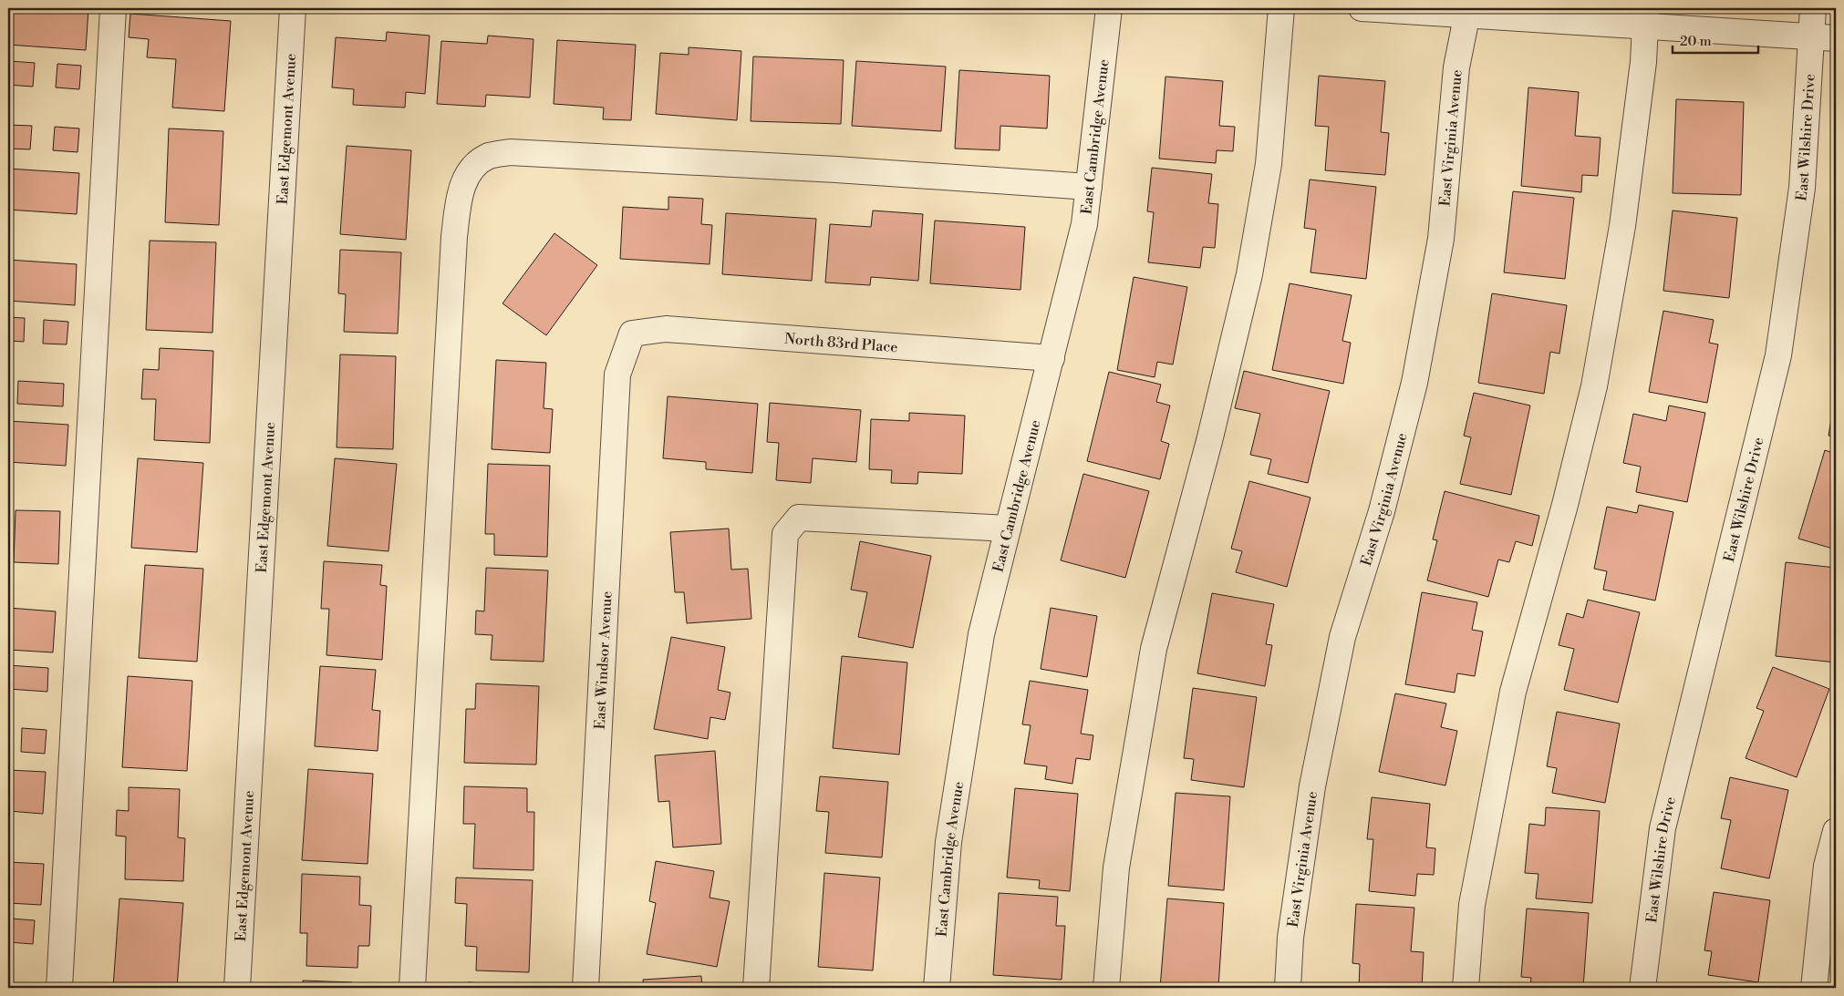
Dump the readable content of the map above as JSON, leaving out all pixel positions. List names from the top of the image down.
{
  "streets": {
    "street": [
      "East Edgemont Avenue",
      "East Cambridge Avenue",
      "East Virginia Avenue",
      "East Wilshire Drive",
      "North 83rd Place",
      "East Windsor Avenue"
    ]
  },
  "crossings": [
    ["East Cambridge Avenue", "North 83rd Place"],
    ["North 83rd Place", "East Windsor Avenue"]
  ],
  "scale_bar": "20 m"
}
